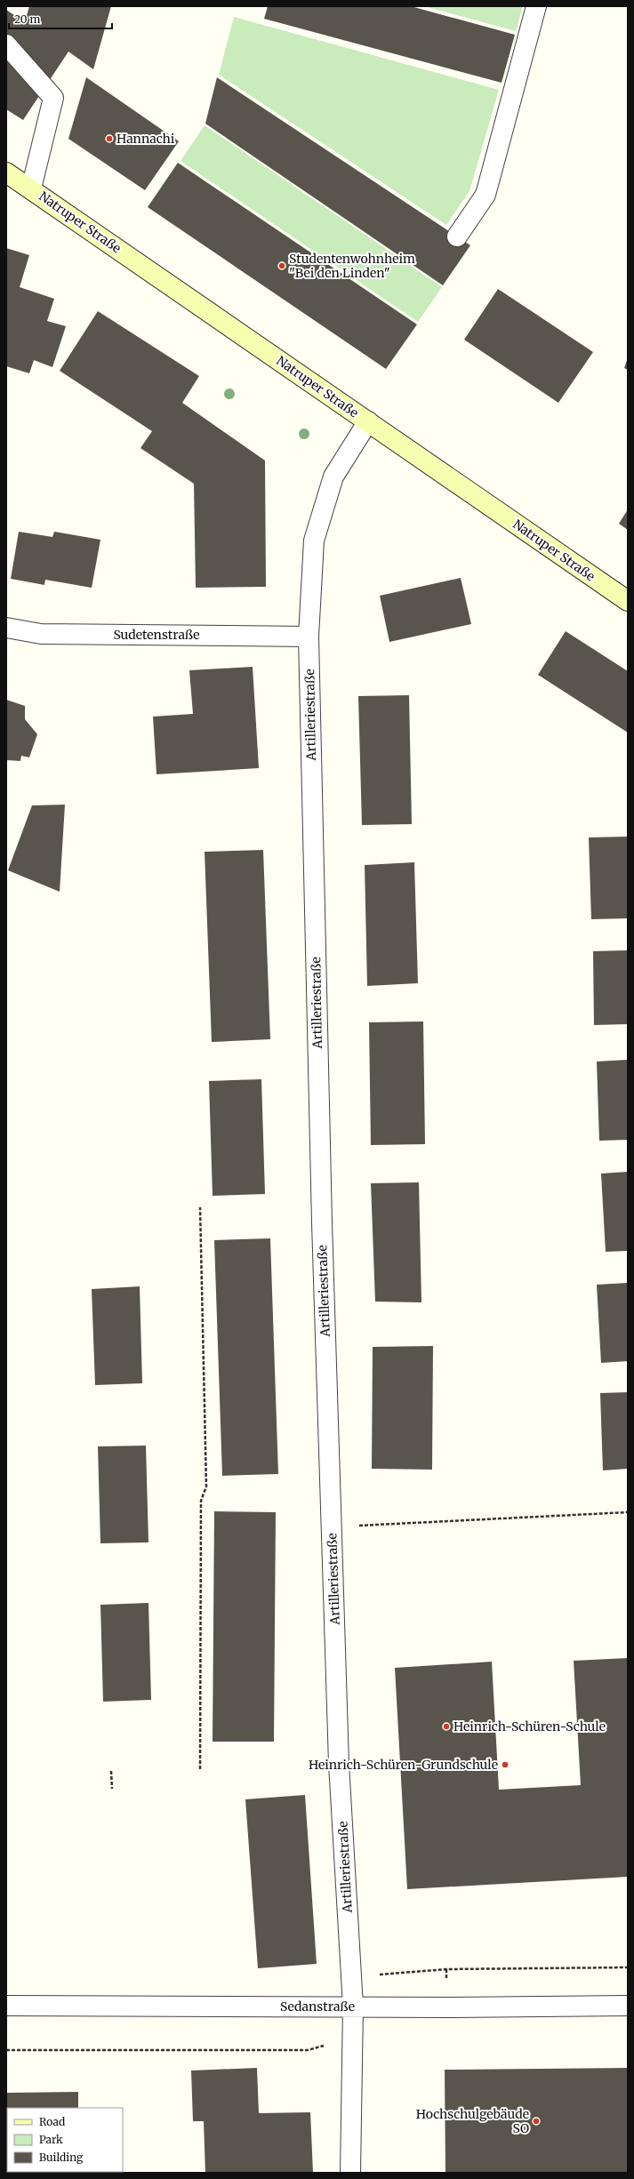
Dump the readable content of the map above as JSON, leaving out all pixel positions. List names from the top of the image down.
{
  "streets": {
    "street": [
      "Natruper Straße",
      "Sudetenstraße",
      "Artilleriestraße",
      "Sedanstraße"
    ]
  },
  "crossings": [
    ["Natruper Straße", "Artilleriestraße"],
    ["Sudetenstraße", "Artilleriestraße"],
    ["Artilleriestraße", "Sedanstraße"]
  ],
  "places": [
    "Hannachi",
    "Studentenwohnheim \"Bei den Linden\"",
    "Heinrich-Schüren-Schule",
    "Heinrich-Schüren-Grundschule",
    "Hochschulgebäude SO"
  ],
  "legend": ["Road", "Park", "Building"],
  "scale_bar": "20 m"
}
